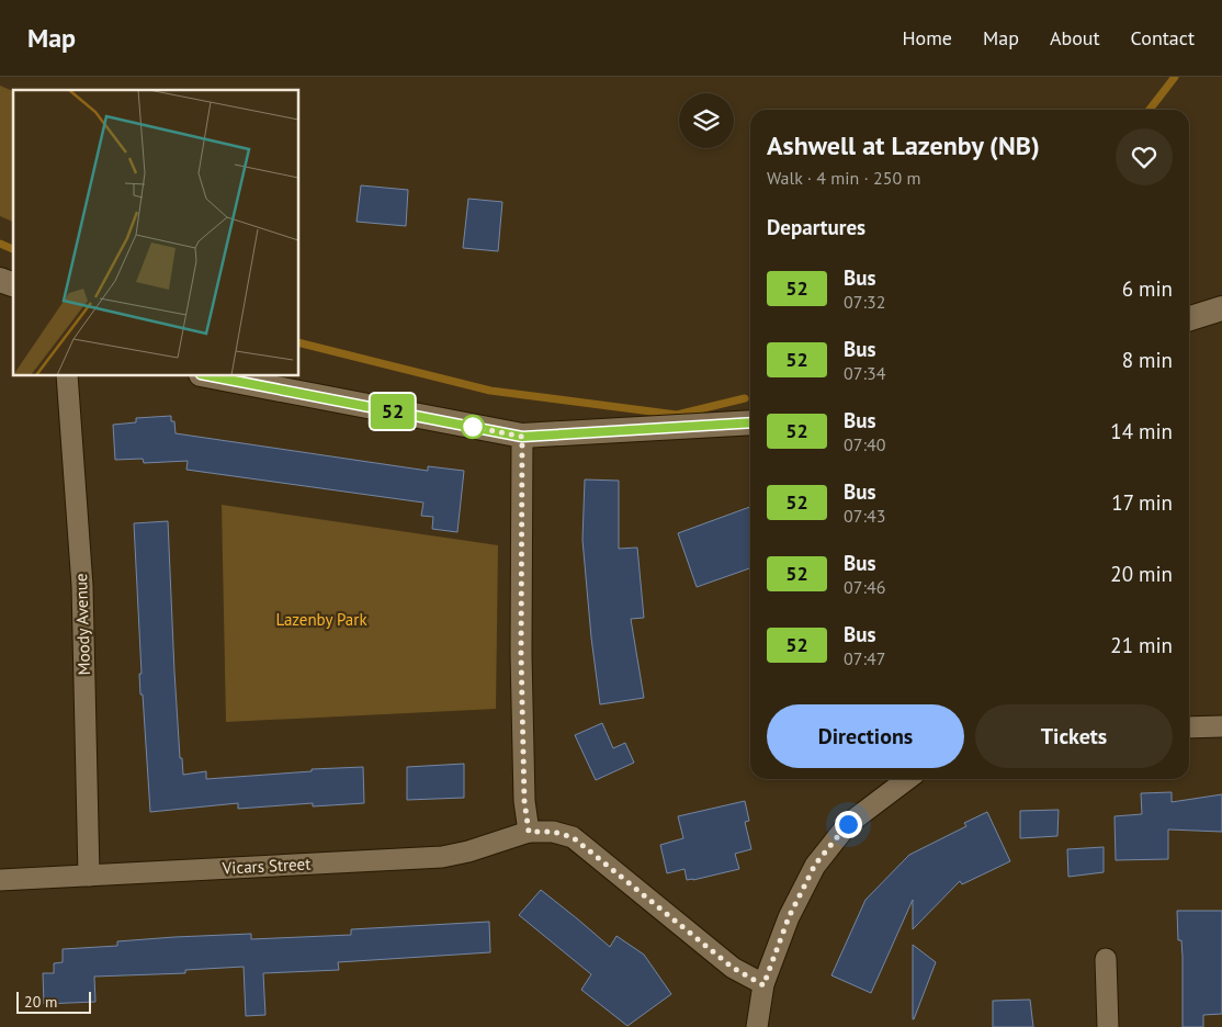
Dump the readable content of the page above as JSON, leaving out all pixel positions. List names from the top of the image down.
{
  "streets": {
    "street": ["Moody Avenue", "Vicars Street"]
  },
  "crossings": [
    ["Moody Avenue", "Vicars Street"]
  ],
  "parks": ["Lazenby Park"],
  "lines": ["bus line 52"],
  "scale_bar": "20 m",
  "page": {
    "header": "Map",
    "nav": [
      "Home",
      "Map",
      "About",
      "Contact"
    ],
    "on_map": "52",
    "heading": [
      ["Ashwell at Lazenby (NB)", "Walk · 4 min · 250 m"],
      "Departures"
    ],
    "list": [
      {
        "mark": "52",
        "name": "Bus",
        "note": "07:32",
        "value": "6 min"
      },
      {
        "mark": "52",
        "name": "Bus",
        "note": "07:34",
        "value": "8 min"
      },
      {
        "mark": "52",
        "name": "Bus",
        "note": "07:40",
        "value": "14 min"
      },
      {
        "mark": "52",
        "name": "Bus",
        "note": "07:43",
        "value": "17 min"
      },
      {
        "mark": "52",
        "name": "Bus",
        "note": "07:46",
        "value": "20 min"
      },
      {
        "mark": "52",
        "name": "Bus",
        "note": "07:47",
        "value": "21 min"
      }
    ],
    "buttons": ["Directions", "Tickets"],
    "scale": "20 m"
  }
}
